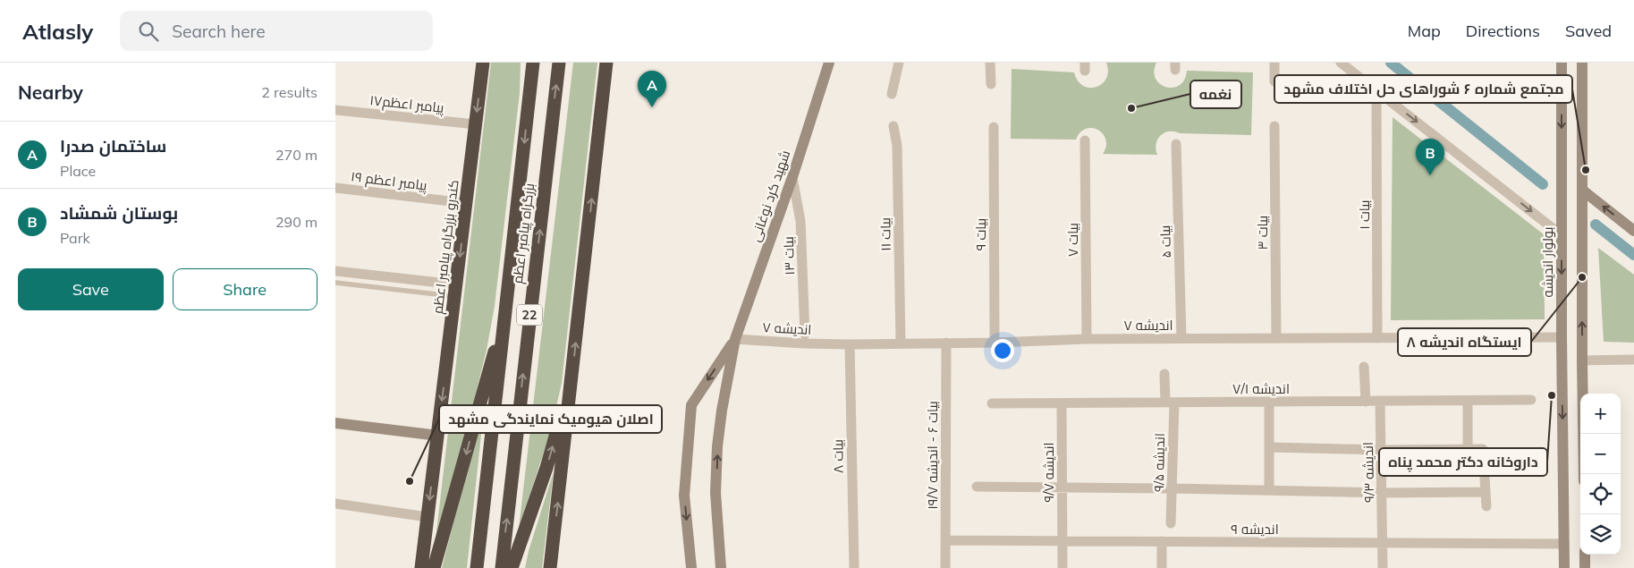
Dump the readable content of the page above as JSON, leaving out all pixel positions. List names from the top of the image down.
{
  "streets": {
    "highway": ["بزرگراه پیامبر اعظم", "کندرو بزرگراه پیامبر اعظم", "22"],
    "main road": ["شهید کرد نوغانی", "بولوار اندیشه"],
    "street": [
      "پیامبر اعظم۱۷",
      "پیامبر اعظم ۱۹",
      "بیات ۱",
      "بیات ۳",
      "بیات ۱۱",
      "بیات ۹",
      "بیات ۷",
      "بیات ۵",
      "بیات ۱۳",
      "اندیشه ۷",
      "اندیشه ۷/۱",
      "بیات ۶ - اندیشه ۱۹/۷",
      "بیات ۸",
      "اندیشه ۹/۵",
      "اندیشه ۹/۷",
      "اندیشه ۹/۳",
      "اندیشه ۹"
    ]
  },
  "crossings": [
    ["پیامبر اعظم۱۷", "کندرو بزرگراه پیامبر اعظم"],
    ["پیامبر اعظم ۱۹", "کندرو بزرگراه پیامبر اعظم"],
    ["شهید کرد نوغانی", "بیات ۱۳"],
    ["شهید کرد نوغانی", "اندیشه ۷"],
    ["بیات ۱", "اندیشه ۷"],
    ["بیات ۳", "اندیشه ۷"],
    ["بیات ۱۱", "اندیشه ۷"],
    ["بیات ۹", "اندیشه ۷"],
    ["بیات ۷", "اندیشه ۷"],
    ["بیات ۵", "اندیشه ۷"],
    ["بولوار اندیشه", "اندیشه ۷"],
    ["بولوار اندیشه", "اندیشه ۹"],
    ["اندیشه ۷", "بیات ۶ - اندیشه ۱۹/۷"],
    ["اندیشه ۷", "بیات ۸"],
    ["اندیشه ۷/۱", "اندیشه ۹/۵"],
    ["اندیشه ۷/۱", "اندیشه ۹/۷"],
    ["اندیشه ۷/۱", "اندیشه ۹/۳"],
    ["بیات ۶ - اندیشه ۱۹/۷", "اندیشه ۹"],
    ["اندیشه ۹/۷", "اندیشه ۹"],
    ["اندیشه ۹/۳", "اندیشه ۹"]
  ],
  "places": [
    "نغمه",
    "مجتمع شماره ۶ شوراهای حل اختلاف مشهد",
    "ایستگاه اندیشه ۸",
    "داروخانه دکتر محمد پناه",
    "اصلان هیومیک نمایندگی مشهد"
  ],
  "page": {
    "header": "Atlasly",
    "search": "Search here",
    "nav": ["Map", "Directions", "Saved"],
    "heading": ["Nearby", "2 results"],
    "pins": ["A", "B"],
    "list": [
      {
        "mark": "A",
        "name": "ساختمان صدرا",
        "note": "Place",
        "value": "270 m"
      },
      {
        "mark": "B",
        "name": "بوستان شمشاد",
        "note": "Park",
        "value": "290 m"
      }
    ],
    "buttons": ["Save", "Share"],
    "map_buttons": ["+", "−"]
  }
}
